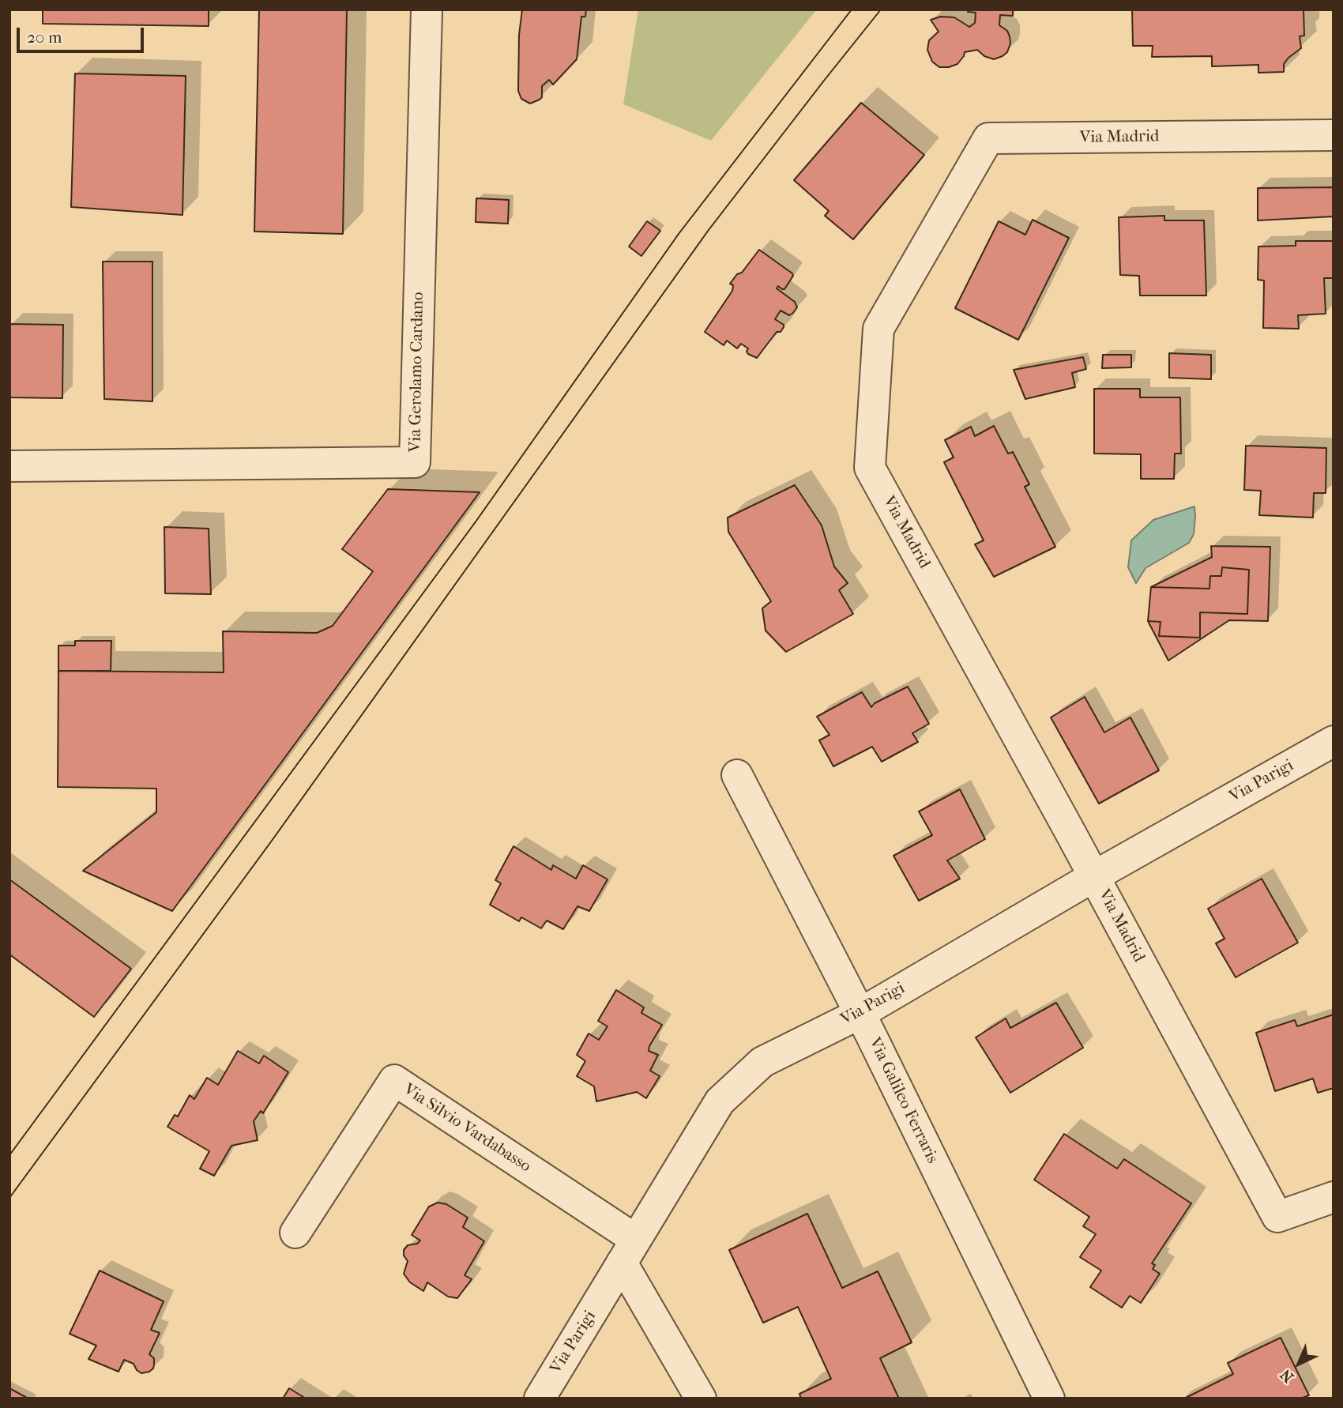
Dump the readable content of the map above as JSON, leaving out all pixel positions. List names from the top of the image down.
{
  "streets": {
    "street": [
      "Via Madrid",
      "Via Gerolamo Cardano",
      "Via Parigi",
      "Via Galileo Ferraris",
      "Via Silvio Vardabasso"
    ]
  },
  "crossings": [
    ["Via Madrid", "Via Parigi"],
    ["Via Parigi", "Via Galileo Ferraris"],
    ["Via Parigi", "Via Silvio Vardabasso"]
  ],
  "scale_bar": "20 m",
  "north": "bottom left"
}
